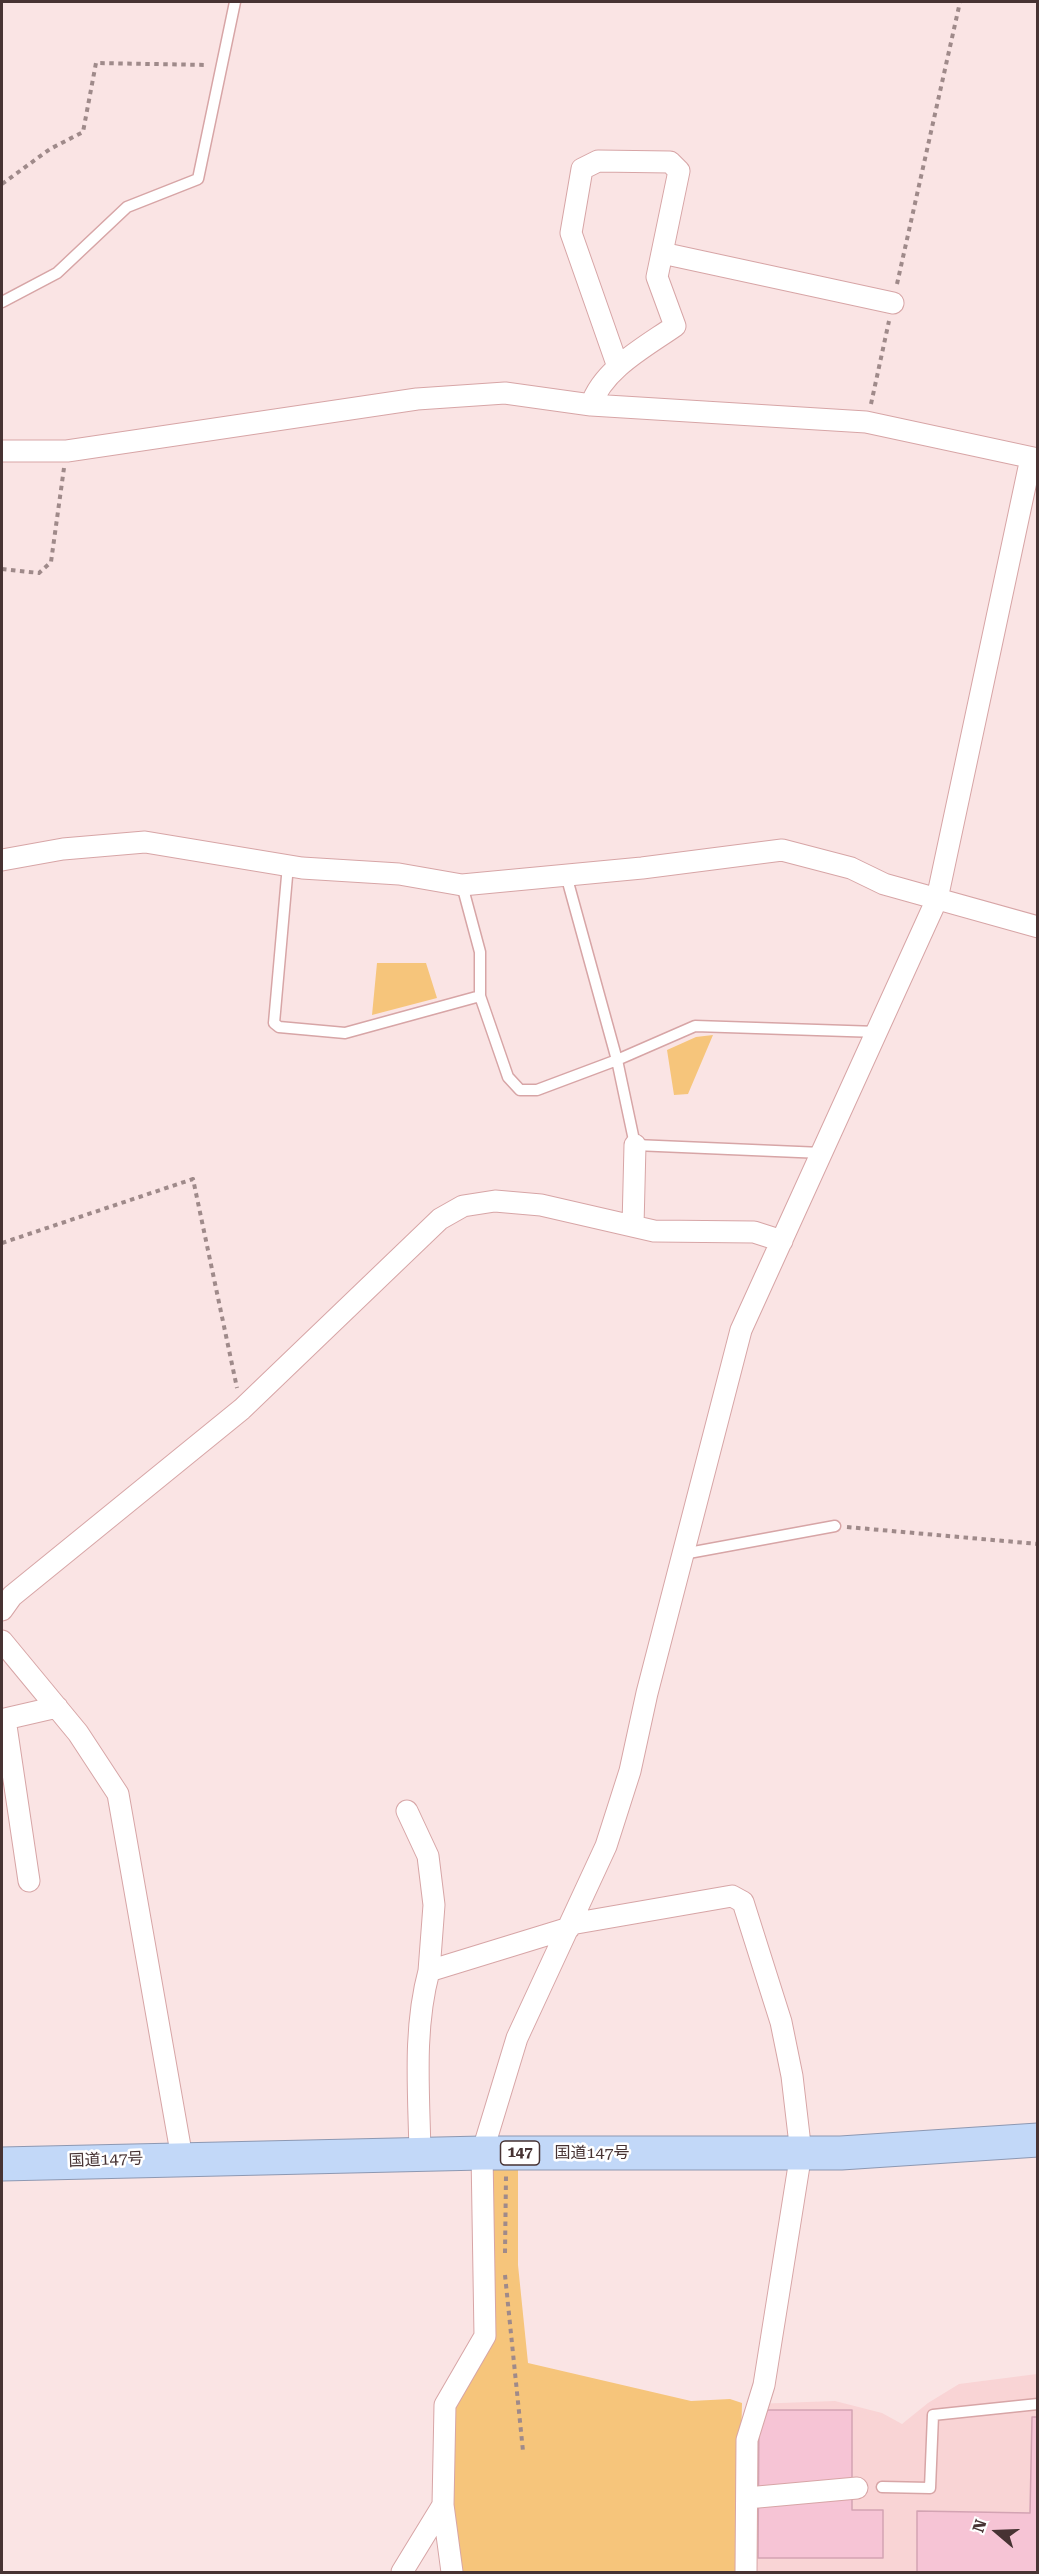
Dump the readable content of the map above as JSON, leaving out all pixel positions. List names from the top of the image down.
{
  "streets": {
    "highway": ["147", "国道147号"]
  },
  "north": "left"
}
